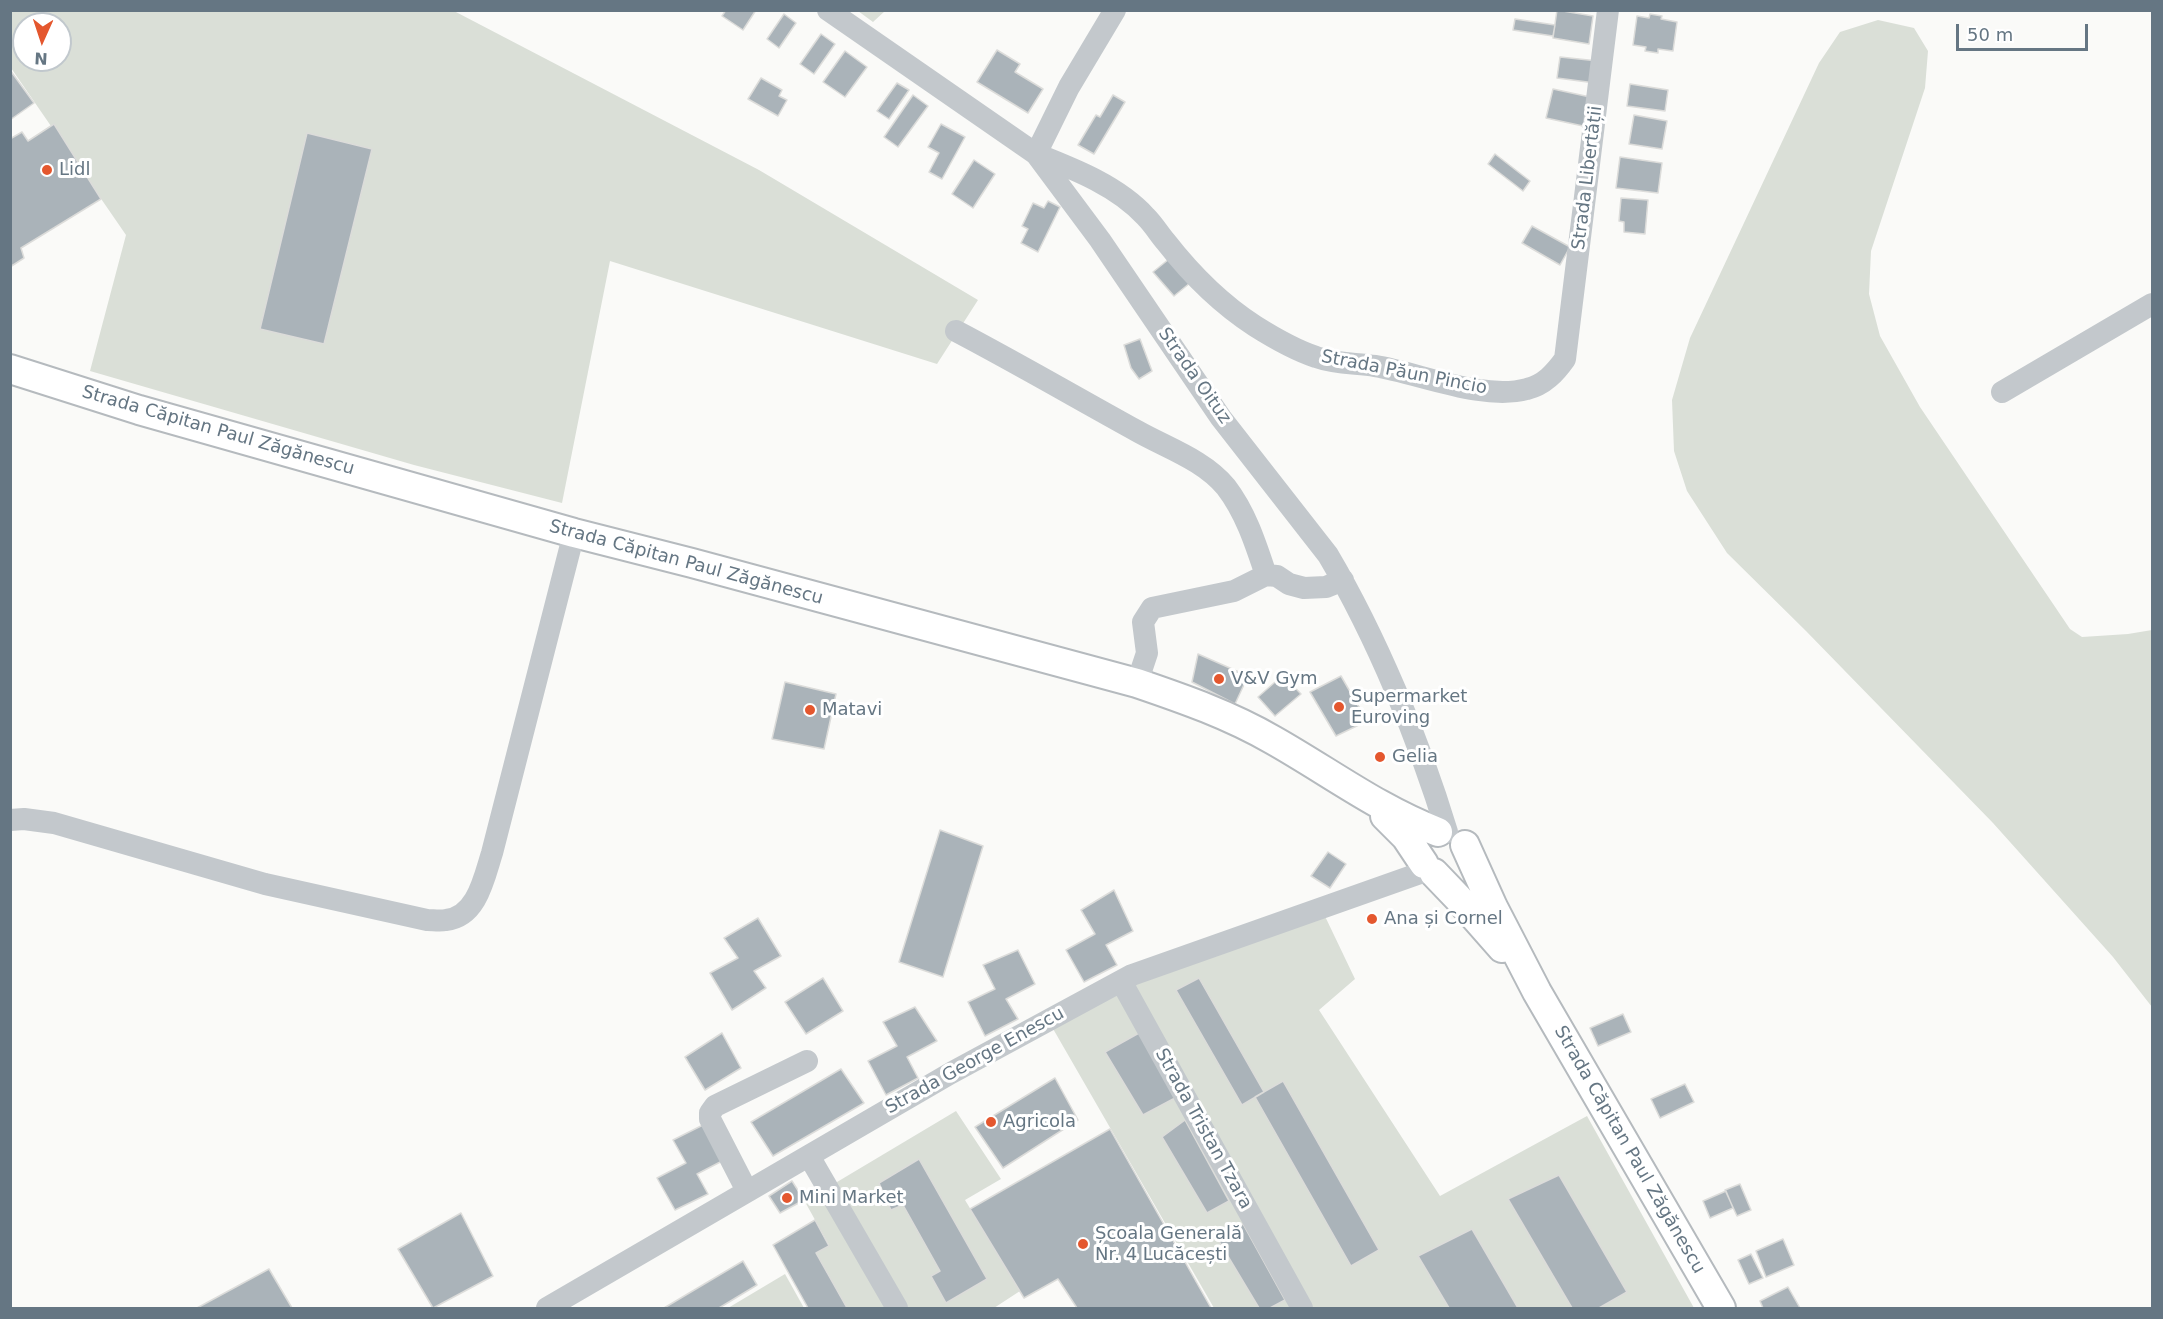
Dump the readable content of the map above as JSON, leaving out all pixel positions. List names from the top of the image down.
{
  "streets": {
    "main road": ["Strada Căpitan Paul Zăgănescu"],
    "street": [
      "Strada Libertății",
      "Strada Păun Pincio",
      "Strada Oituz",
      "Strada George Enescu",
      "Strada Tristan Tzara"
    ]
  },
  "crossings": [
    ["Strada Libertății", "Strada Păun Pincio"],
    ["Strada Păun Pincio", "Strada Oituz"],
    ["Strada Oituz", "Strada Căpitan Paul Zăgănescu"],
    ["Strada Căpitan Paul Zăgănescu", "Strada George Enescu"],
    ["Strada George Enescu", "Strada Tristan Tzara"]
  ],
  "places": [
    "Lidl",
    "V&V Gym",
    "Supermarket Euroving",
    "Matavi",
    "Gelia",
    "Ana și Cornel",
    "Agricola",
    "Mini Market",
    "Școala Generală Nr. 4 Lucăcești"
  ],
  "scale_bar": "50 m",
  "north": "bottom"
}
